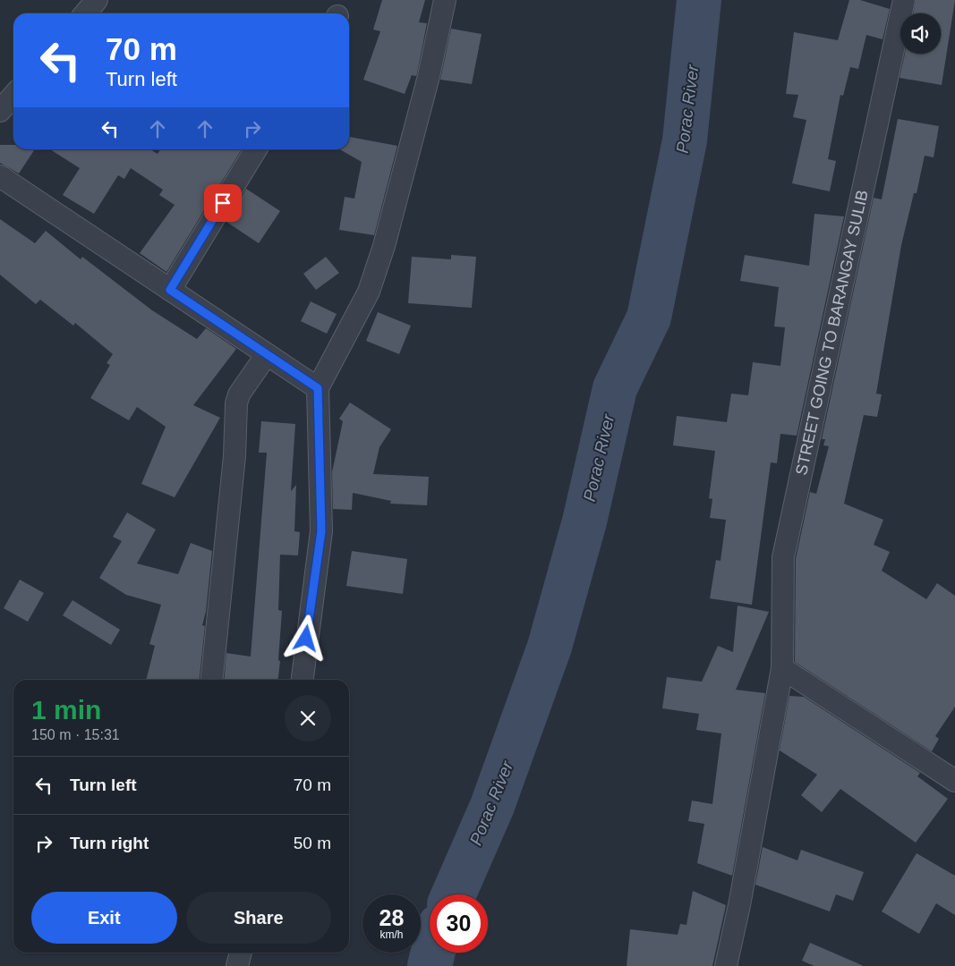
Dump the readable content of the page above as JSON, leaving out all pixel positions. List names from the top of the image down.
{
  "streets": {
    "street": ["STREET GOING TO BARANGAY SULIB"]
  },
  "water": ["Porac River"],
  "page": {
    "turn": ["70 m", "Turn left"],
    "heading": ["1 min", "150 m · 15:31"],
    "list": [
      {
        "name": "Turn left",
        "value": "70 m"
      },
      {
        "name": "Turn right",
        "value": "50 m"
      }
    ],
    "buttons": ["Exit", "Share"],
    "speed": "28 km/h",
    "limit": "30"
  }
}
